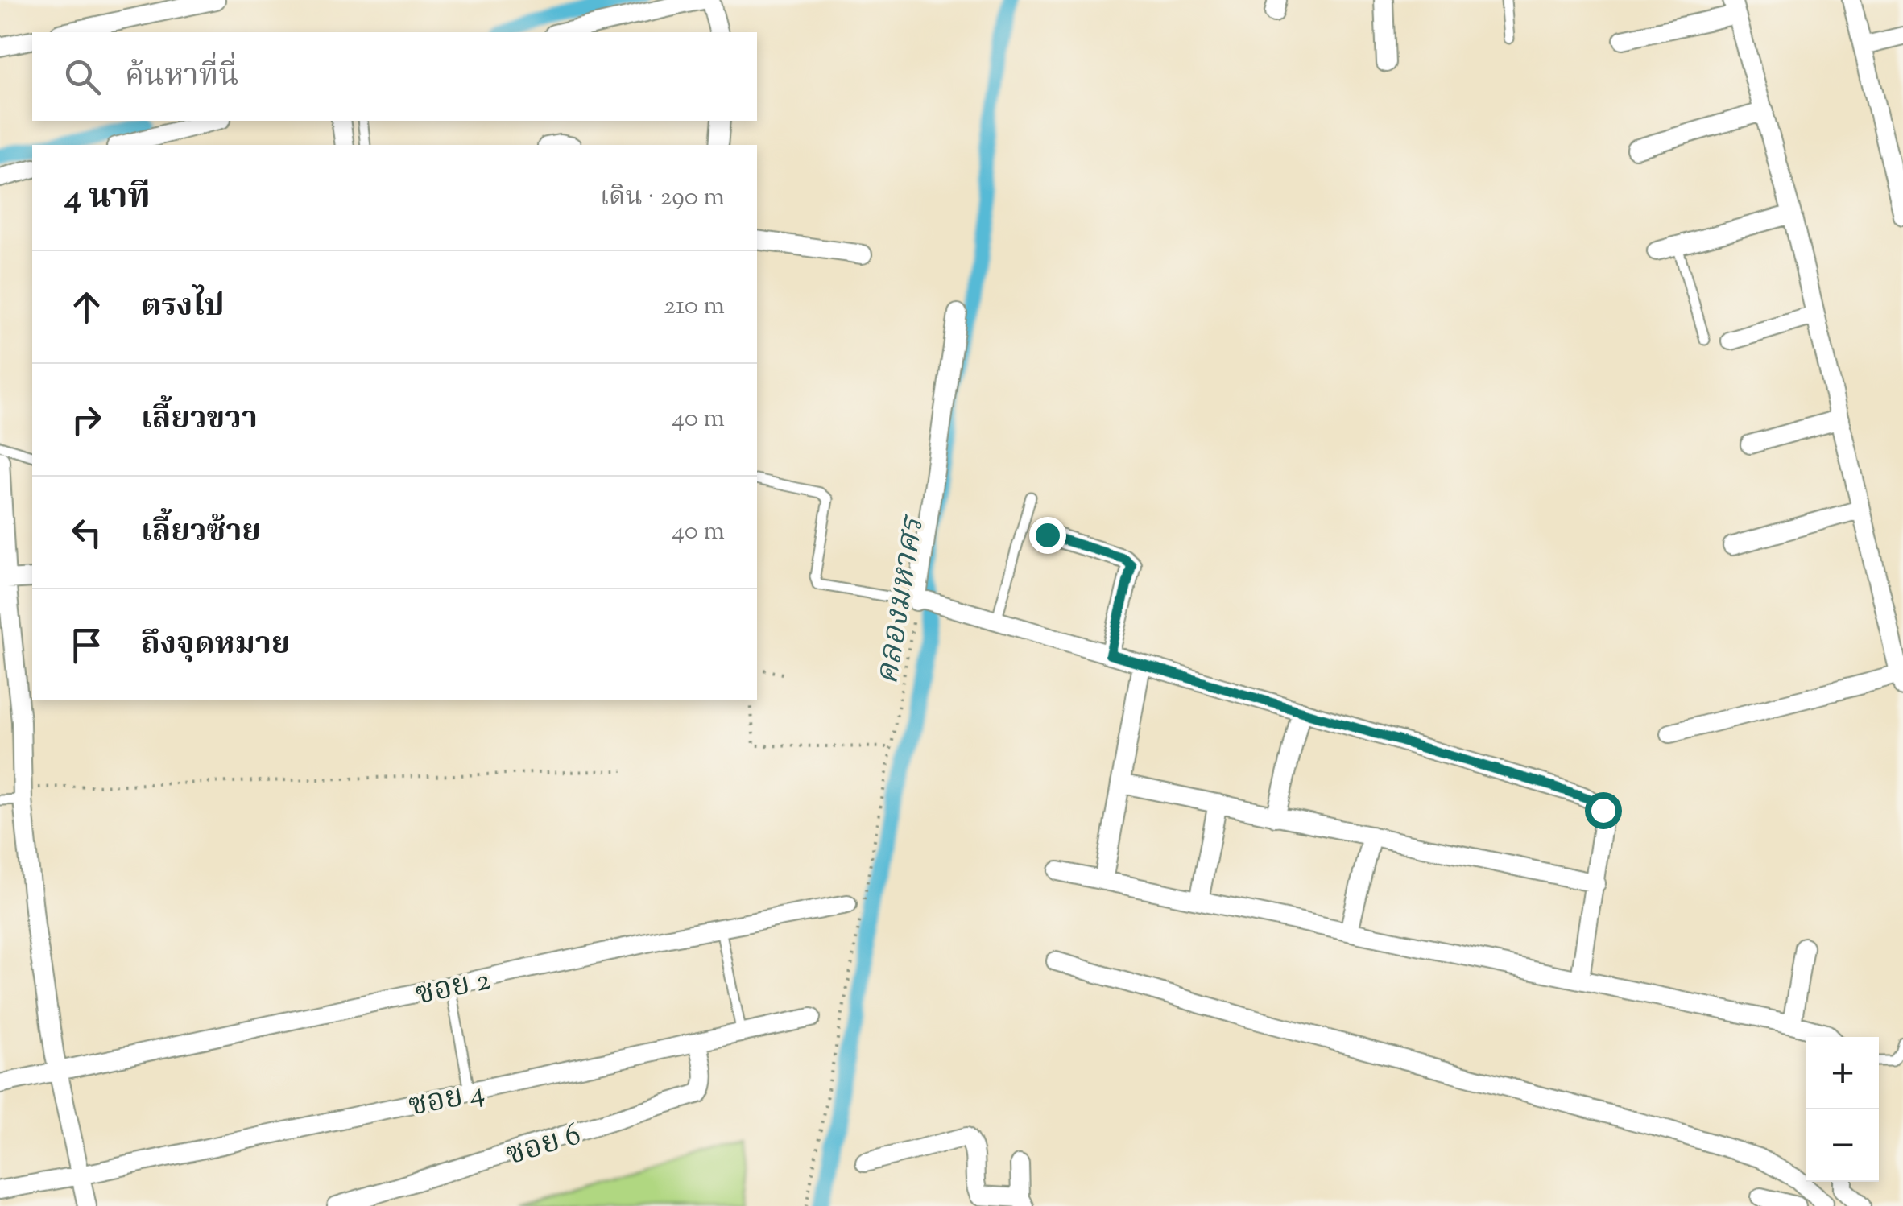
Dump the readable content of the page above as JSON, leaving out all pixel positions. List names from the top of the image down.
{
  "streets": {
    "street": ["ซอย 2", "ซอย 4", "ซอย 6"]
  },
  "crossings": [
    ["ซอย 4", "ซอย 6"]
  ],
  "water": ["คลองมหาศร"],
  "page": {
    "search": "ค้นหาที่นี่",
    "heading": ["4 นาที", "เดิน · 290 m"],
    "list": [
      ["ตรงไป", "210 m"],
      ["เลี้ยวขวา", "40 m"],
      ["เลี้ยวซ้าย", "40 m"],
      "ถึงจุดหมาย"
    ],
    "map_buttons": ["+", "−"]
  }
}
